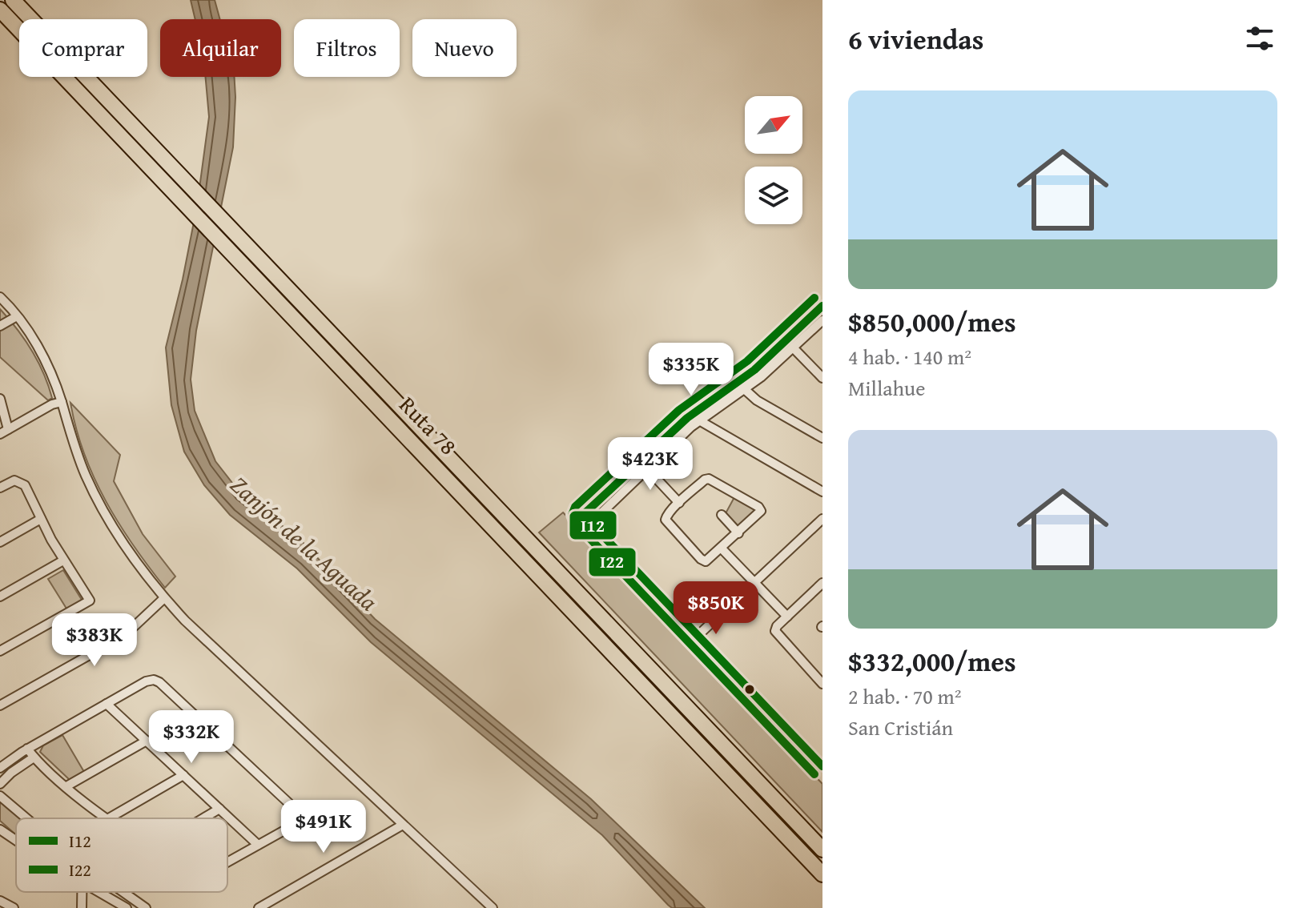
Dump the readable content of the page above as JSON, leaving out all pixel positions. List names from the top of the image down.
{
  "streets": {
    "highway": ["Ruta 78"]
  },
  "water": ["Zanjón de la Aguada"],
  "lines": ["transit line I22", "transit line I12"],
  "legend": ["I12", "I22"],
  "north": "top right",
  "page": {
    "heading": "6 viviendas",
    "chip": [
      "Comprar",
      "Alquilar",
      "Filtros",
      "Nuevo"
    ],
    "list": [
      {
        "name": "$850,000/mes",
        "note": "4 hab. · 140 m² · Millahue"
      },
      {
        "name": "$332,000/mes",
        "note": "2 hab. · 70 m² · San Cristián"
      }
    ],
    "price": [
      "$335K",
      "$423K",
      "$850K",
      "$383K",
      "$332K",
      "$491K"
    ]
  }
}
